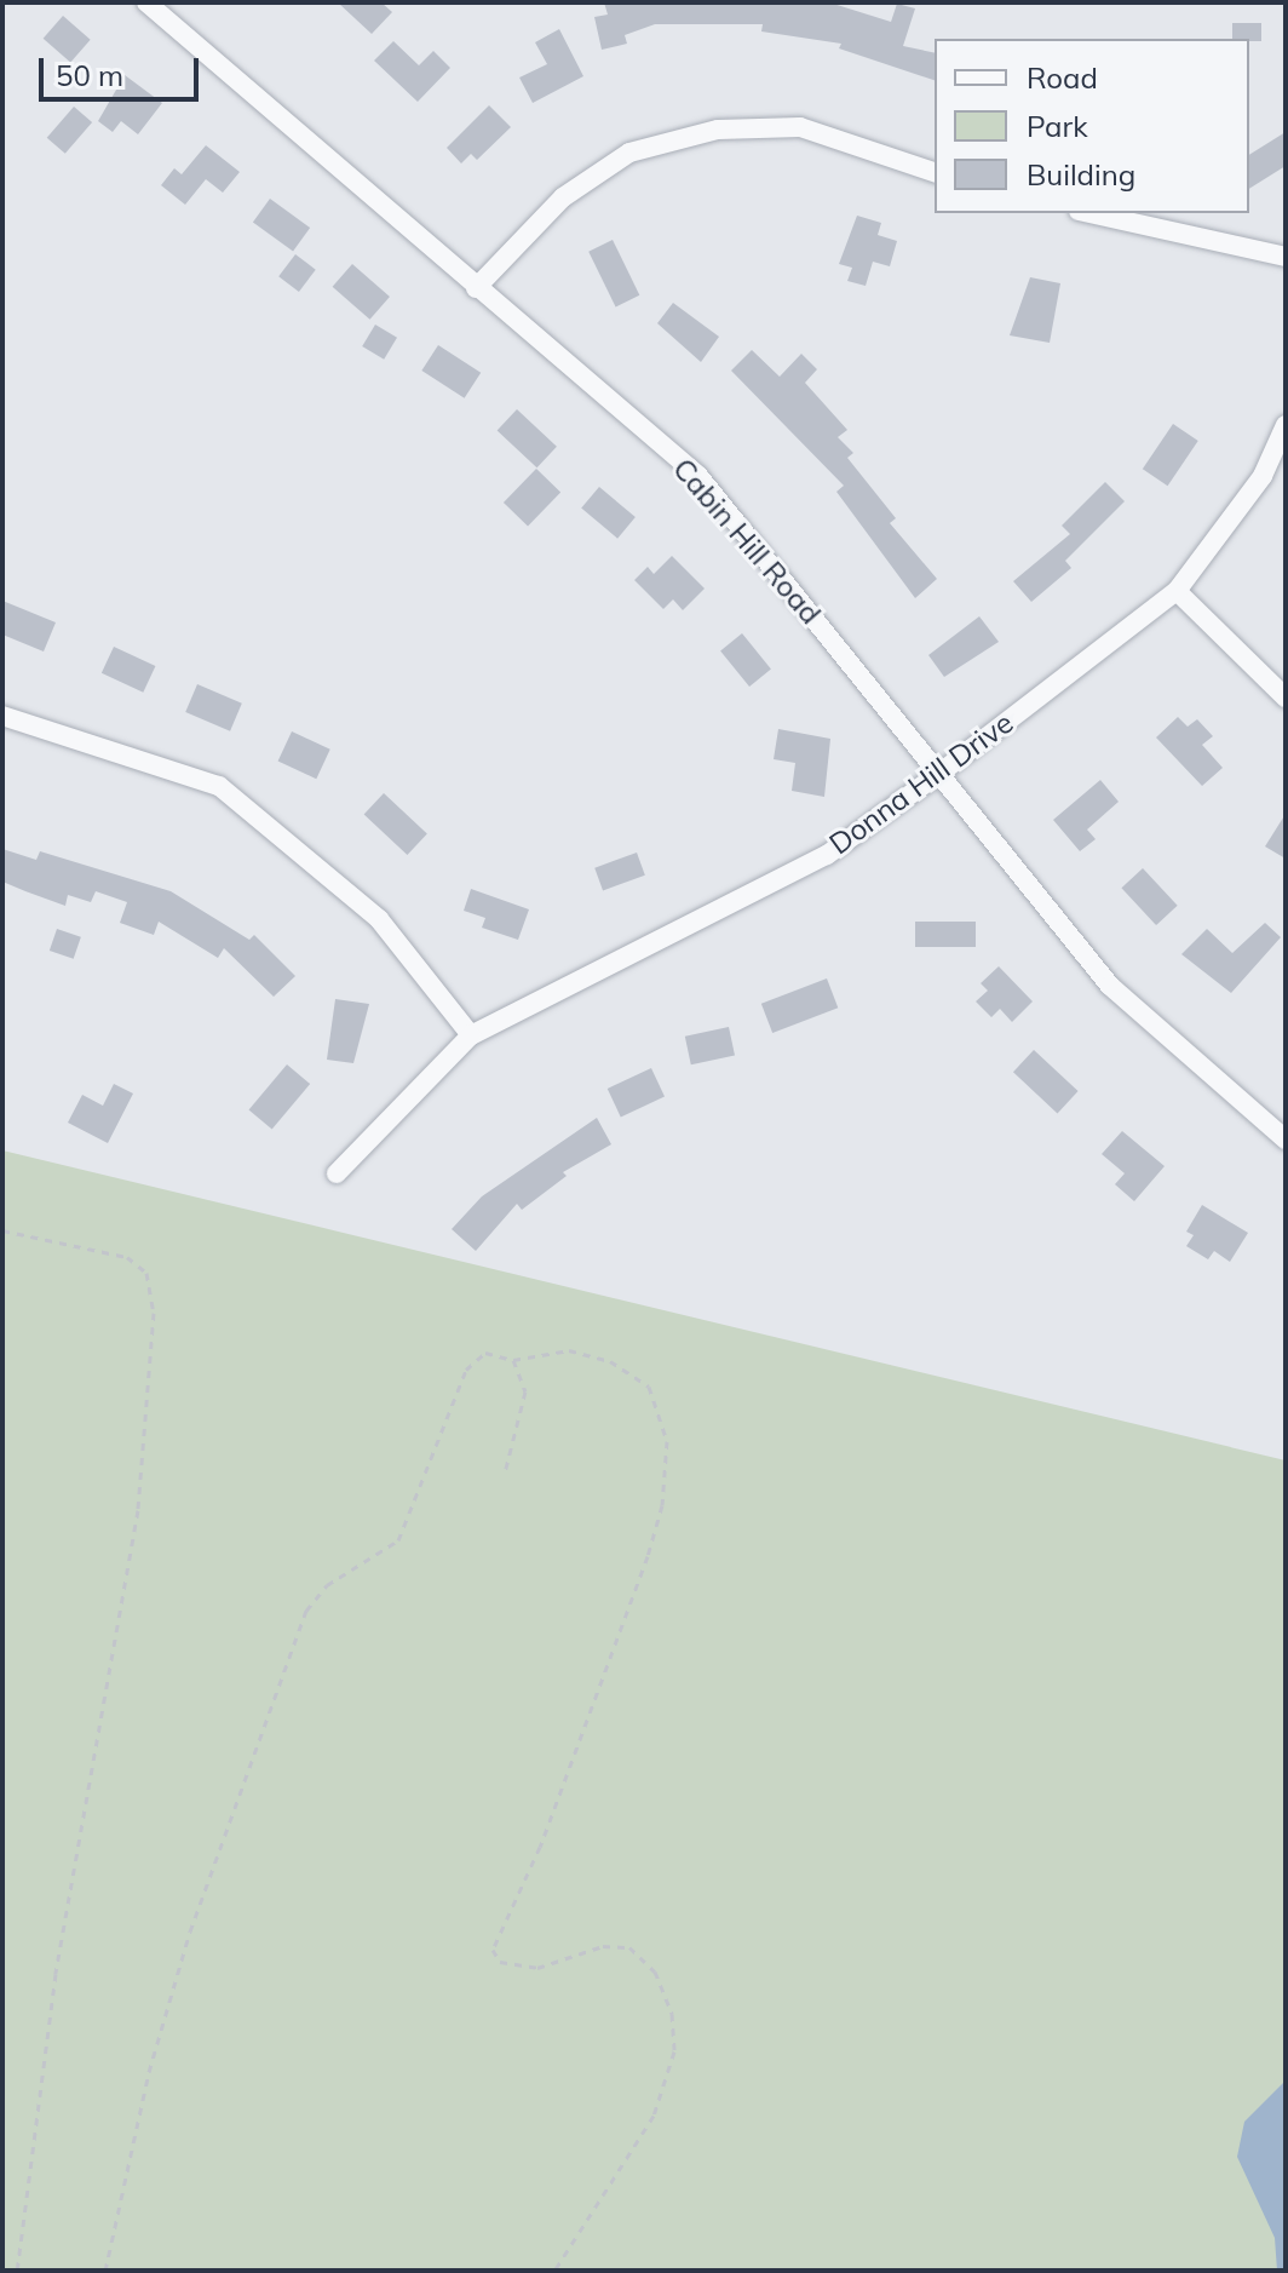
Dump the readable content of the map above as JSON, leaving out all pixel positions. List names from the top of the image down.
{
  "streets": {
    "street": ["Cabin Hill Road", "Donna Hill Drive"]
  },
  "crossings": [
    ["Cabin Hill Road", "Donna Hill Drive"]
  ],
  "legend": ["Road", "Park", "Building"],
  "scale_bar": "50 m"
}
